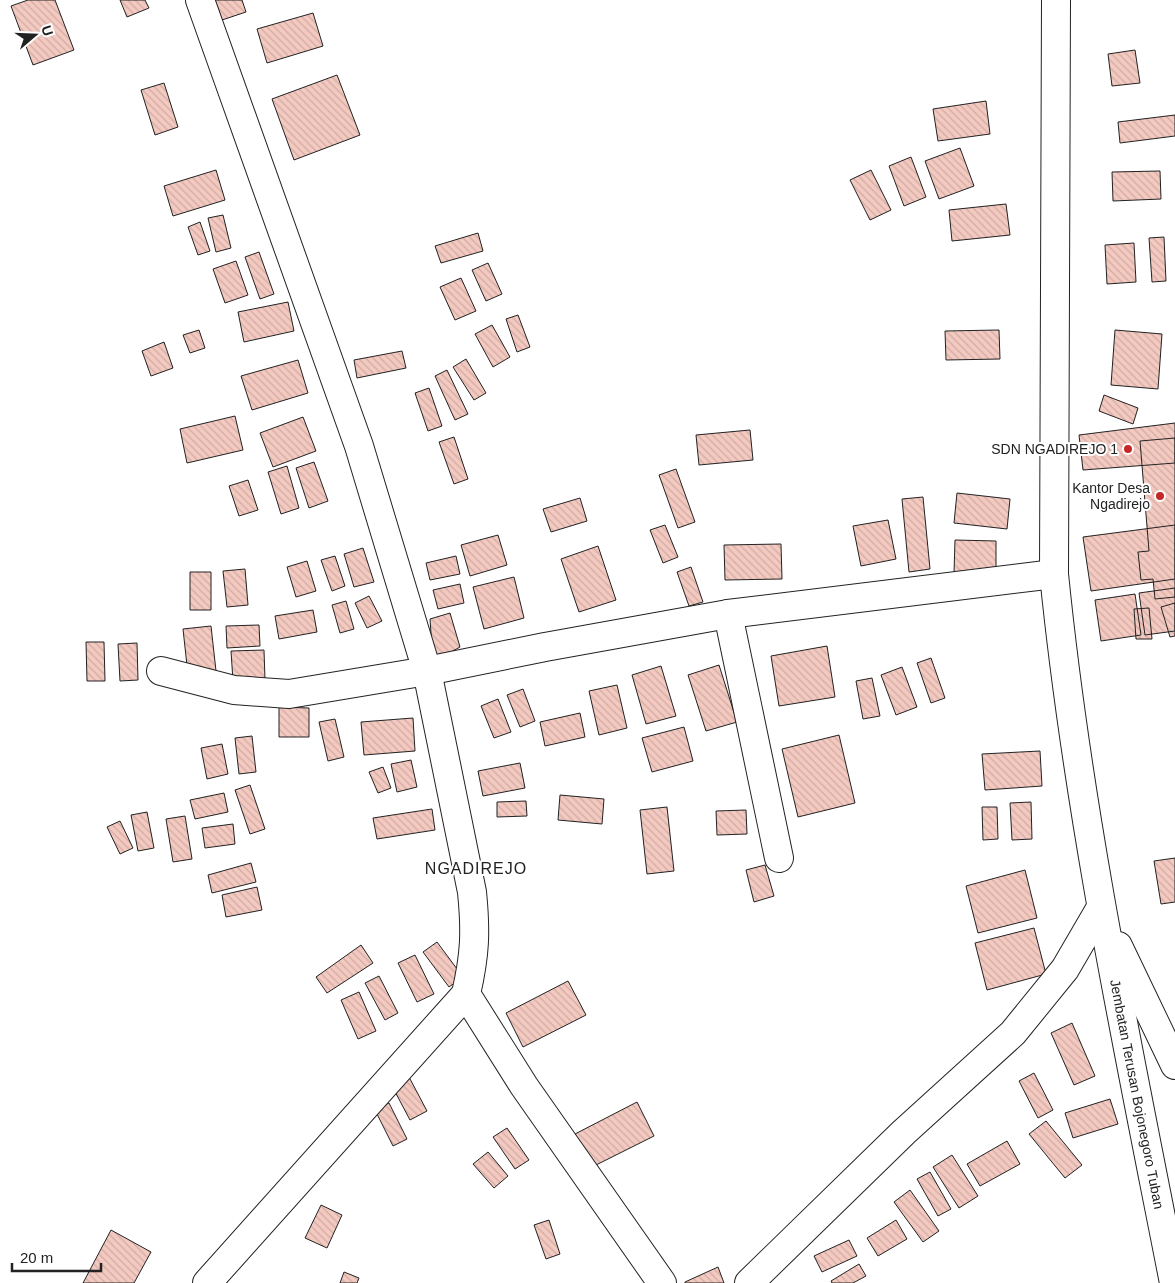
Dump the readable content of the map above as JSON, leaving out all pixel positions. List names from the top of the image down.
{
  "streets": {
    "street": ["Jembatan Terusan Bojonegoro Tuban"]
  },
  "districts": ["NGADIREJO"],
  "places": ["SDN NGADIREJO 1", "Kantor Desa Ngadirejo"],
  "scale_bar": "20 m",
  "north": "right"
}
